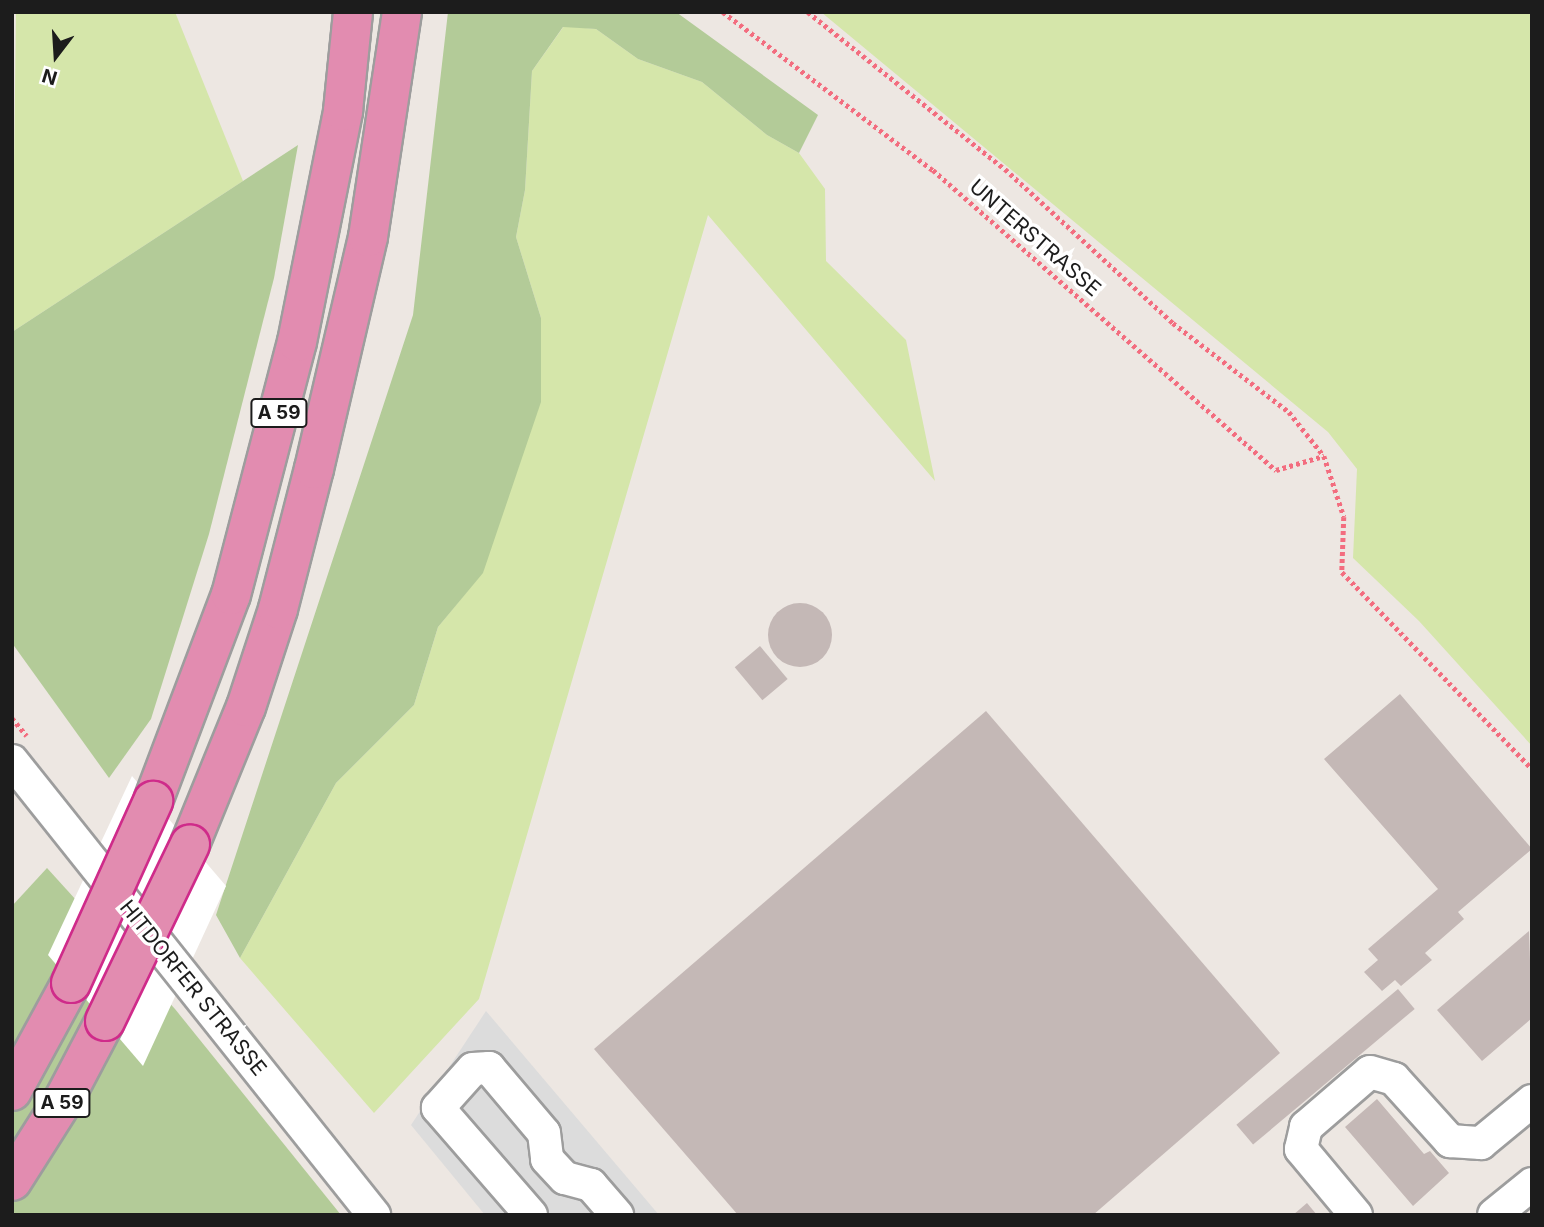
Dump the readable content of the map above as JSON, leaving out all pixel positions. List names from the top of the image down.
{
  "streets": {
    "highway": ["A 59"],
    "street": ["HITDORFER STRASSE"],
    "path": ["UNTERSTRASSE"]
  },
  "north": "bottom"
}
